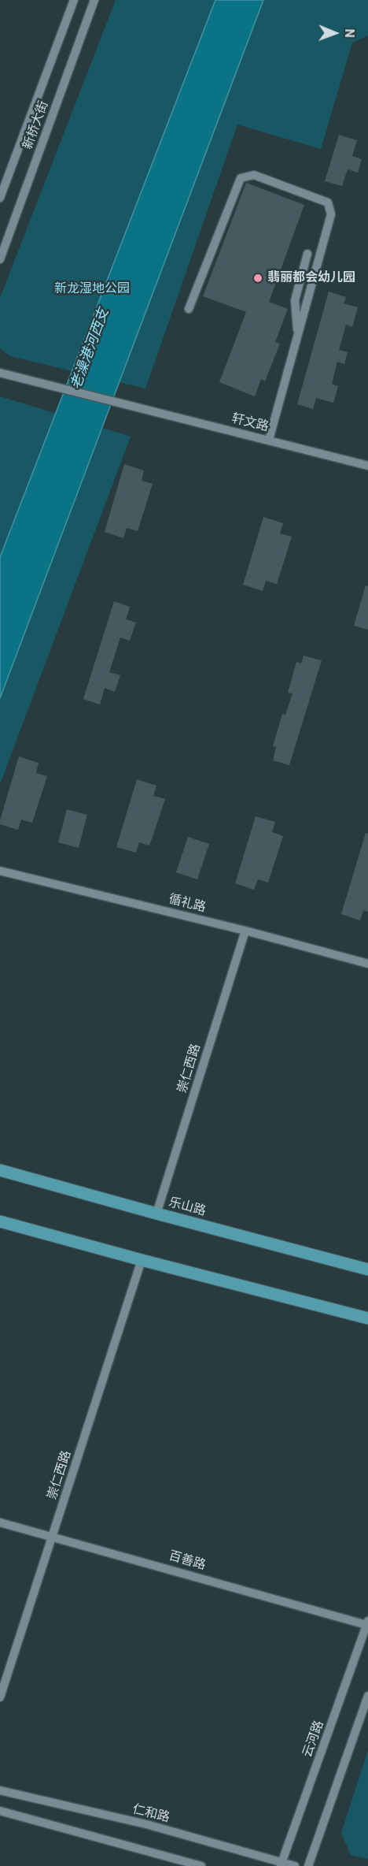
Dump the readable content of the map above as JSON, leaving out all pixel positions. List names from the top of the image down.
{
  "streets": {
    "main road": ["乐山路"],
    "street": [
      "新桥大街",
      "轩文路",
      "循礼路",
      "崇仁西路",
      "百善路",
      "云河路",
      "仁和路"
    ]
  },
  "crossings": [
    ["循礼路", "崇仁西路"],
    ["崇仁西路", "乐山路"],
    ["崇仁西路", "百善路"],
    ["百善路", "云河路"],
    ["云河路", "仁和路"]
  ],
  "water": ["老澡港河西支"],
  "parks": ["新龙湿地公园"],
  "places": ["翡丽都会幼儿园"],
  "north": "right"
}
